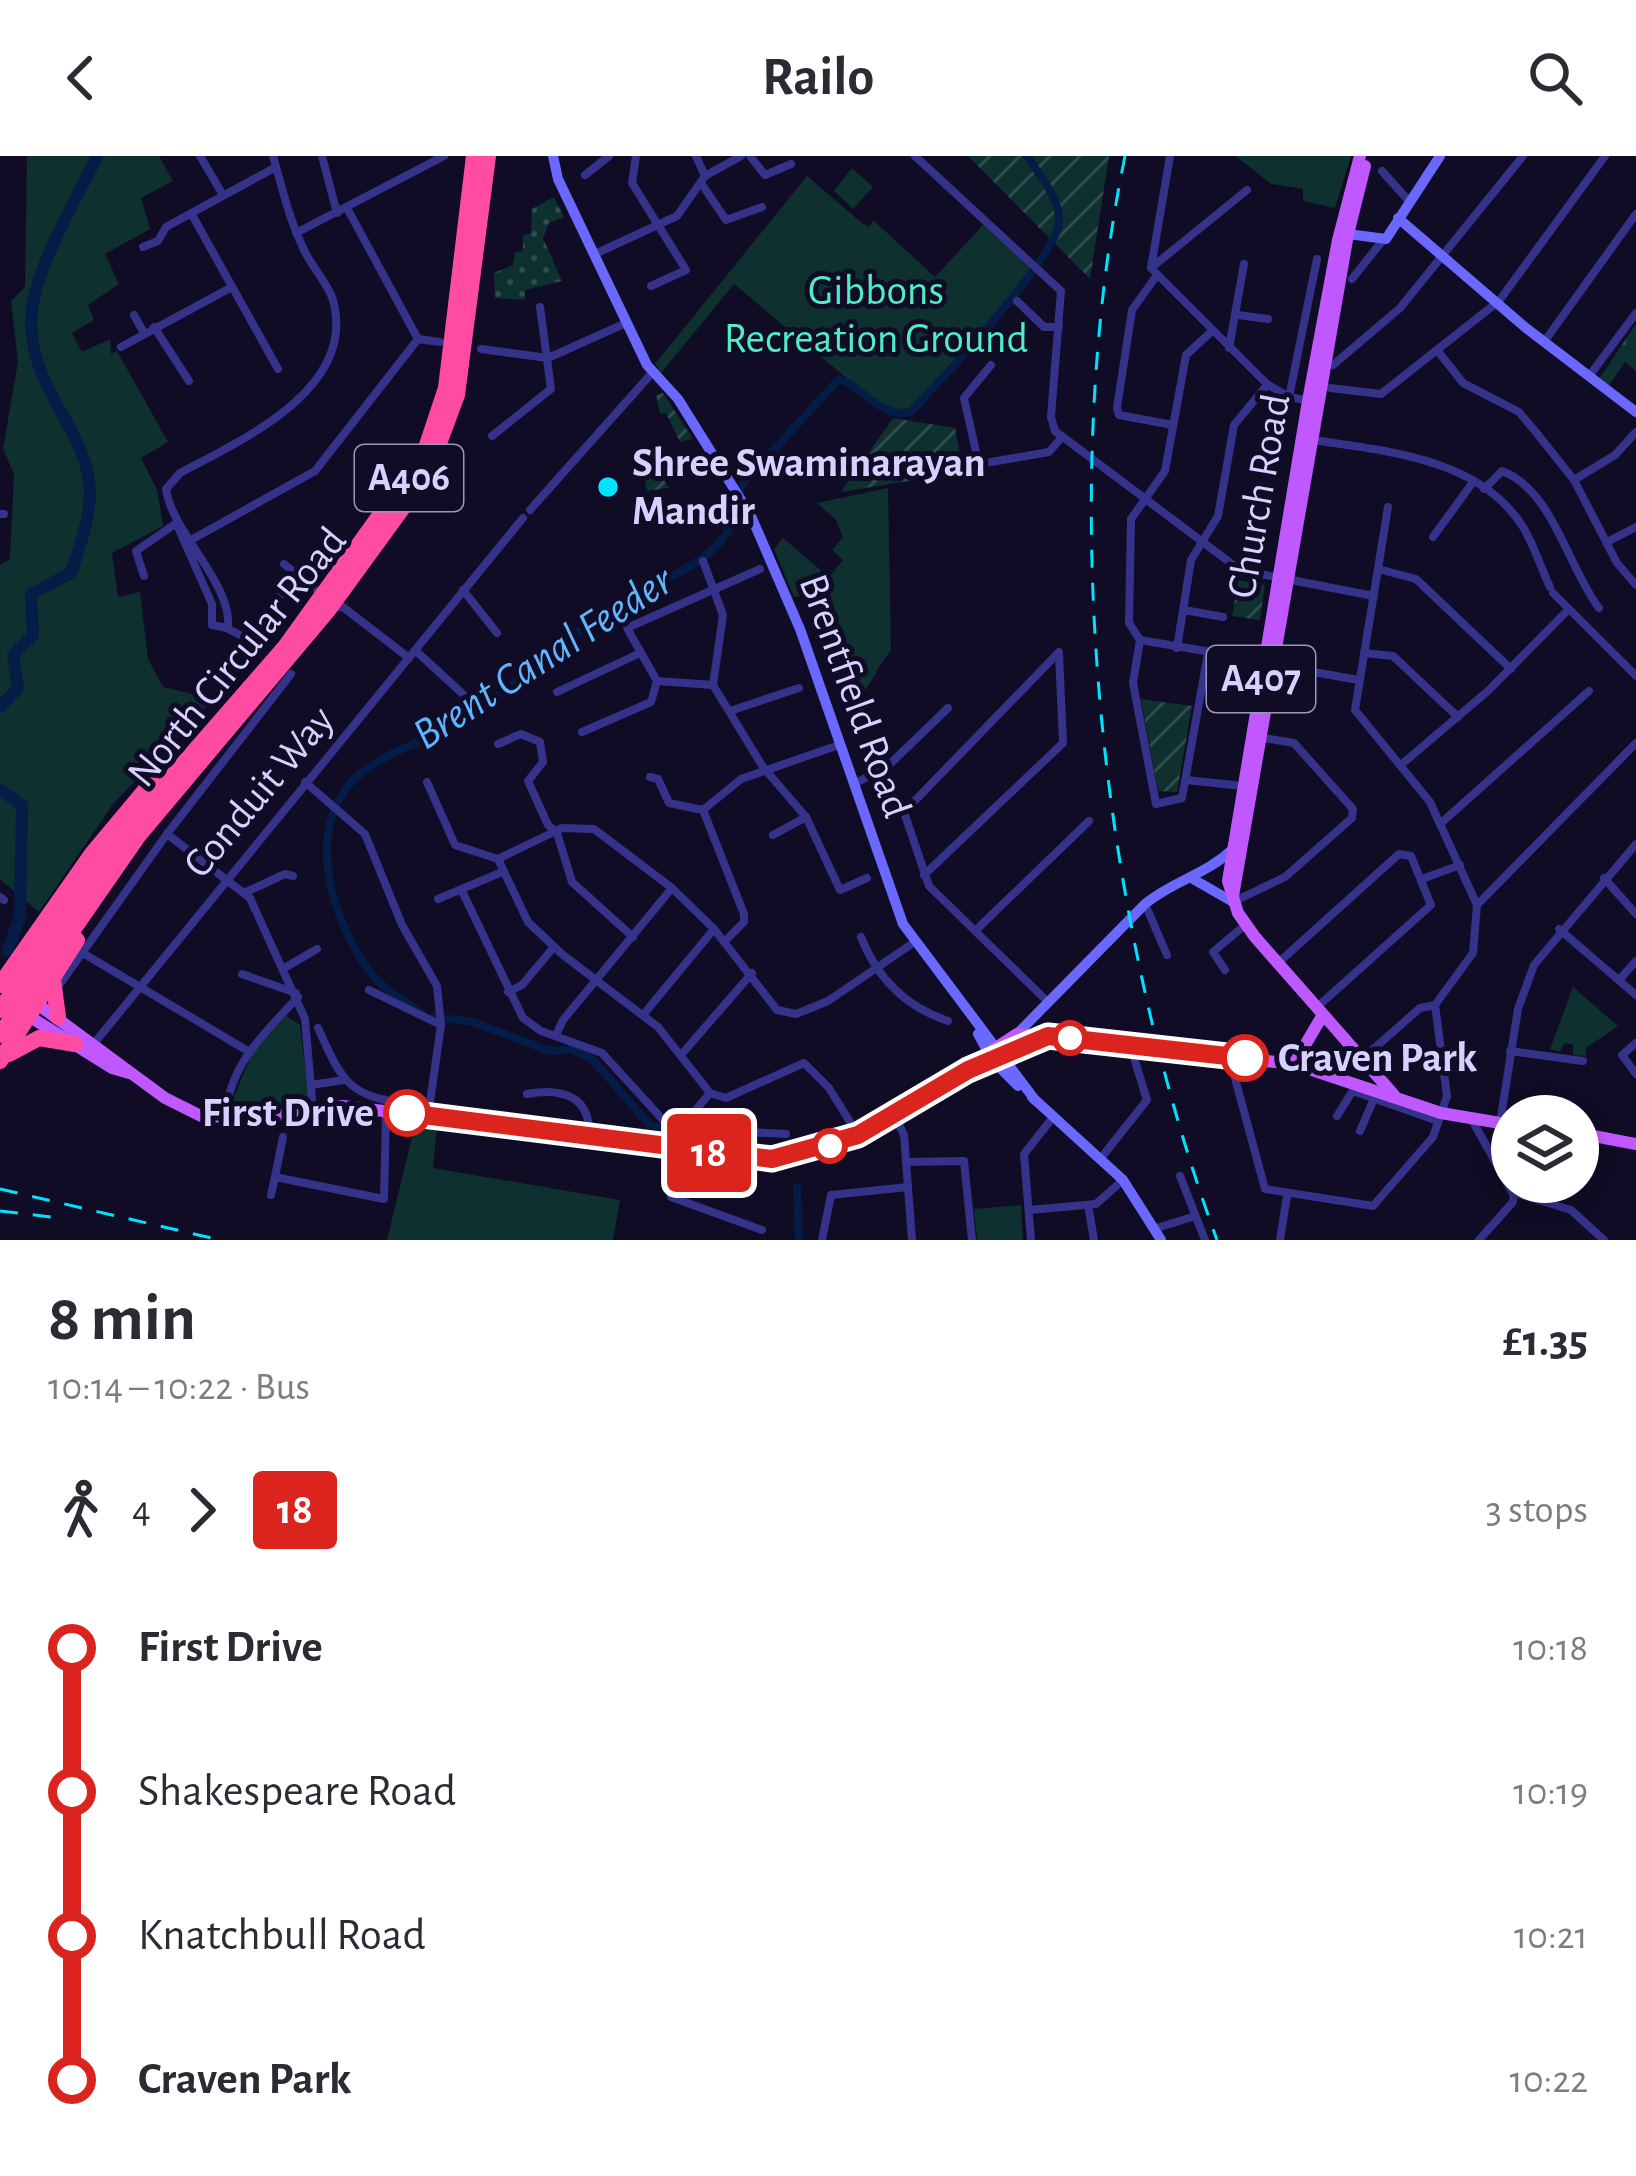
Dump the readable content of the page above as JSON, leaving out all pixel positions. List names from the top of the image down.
{
  "streets": {
    "highway": ["A406", "North Circular Road"],
    "main road": ["Church Road", "A407"],
    "street": ["Brentfield Road", "Conduit Way"]
  },
  "crossings": [
    ["Church Road", "A407"],
    ["Brentfield Road", "Conduit Way"]
  ],
  "water": ["Brent Canal Feeder"],
  "parks": ["Gibbons Recreation Ground"],
  "places": ["Shree Swaminarayan Mandir", "Craven Park", "First Drive"],
  "lines": ["bus line 18"],
  "page": {
    "header": "Railo",
    "on_map": "18",
    "heading": ["8 min", "10:14 – 10:22 · Bus", "£1.35"],
    "legs": ["4", "18", "3 stops"],
    "list": [
      {
        "name": "First Drive",
        "value": "10:18"
      },
      {
        "name": "Shakespeare Road",
        "value": "10:19"
      },
      {
        "name": "Knatchbull Road",
        "value": "10:21"
      },
      {
        "name": "Craven Park",
        "value": "10:22"
      }
    ]
  }
}
